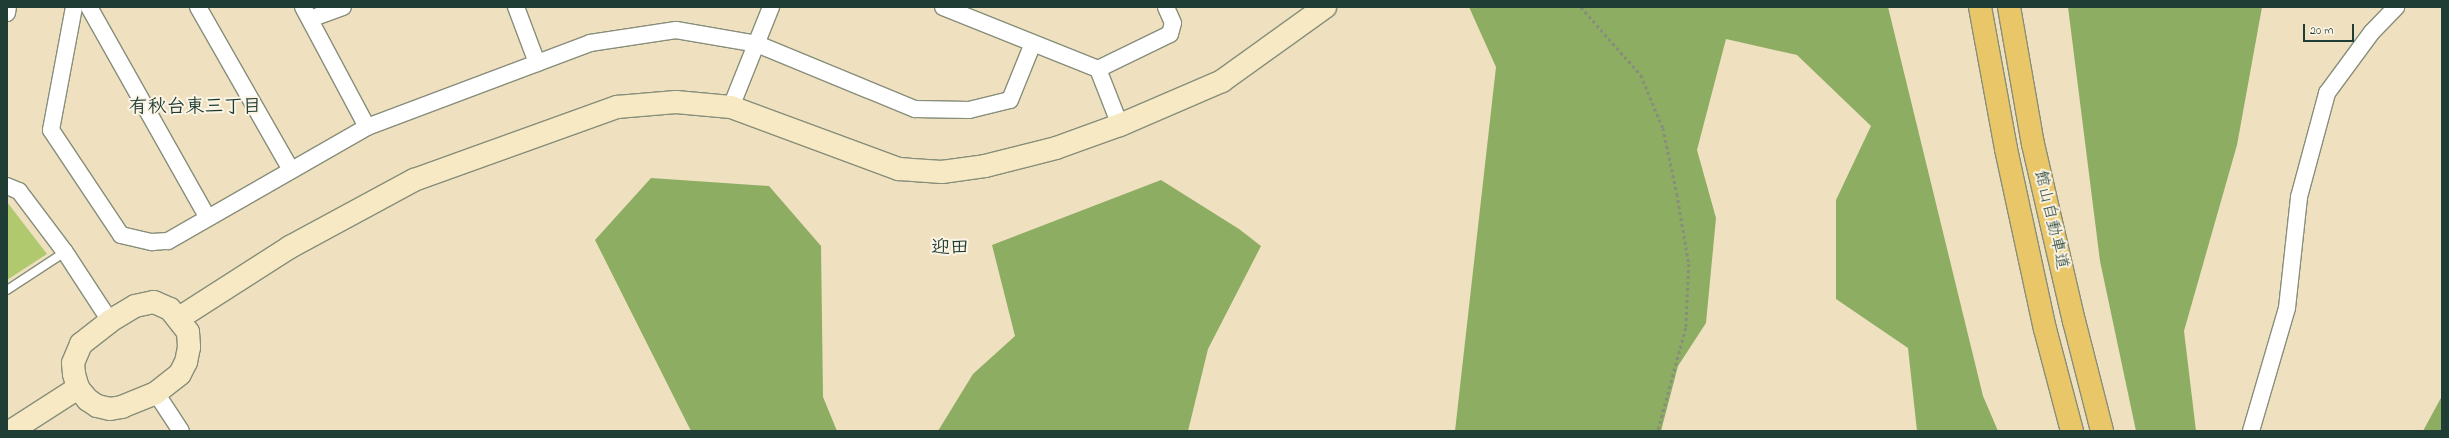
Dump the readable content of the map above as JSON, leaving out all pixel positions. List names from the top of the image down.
{
  "streets": {
    "highway": ["館山自動車道"]
  },
  "districts": ["有秋台東三丁目", "迎田"],
  "scale_bar": "20 m"
}
